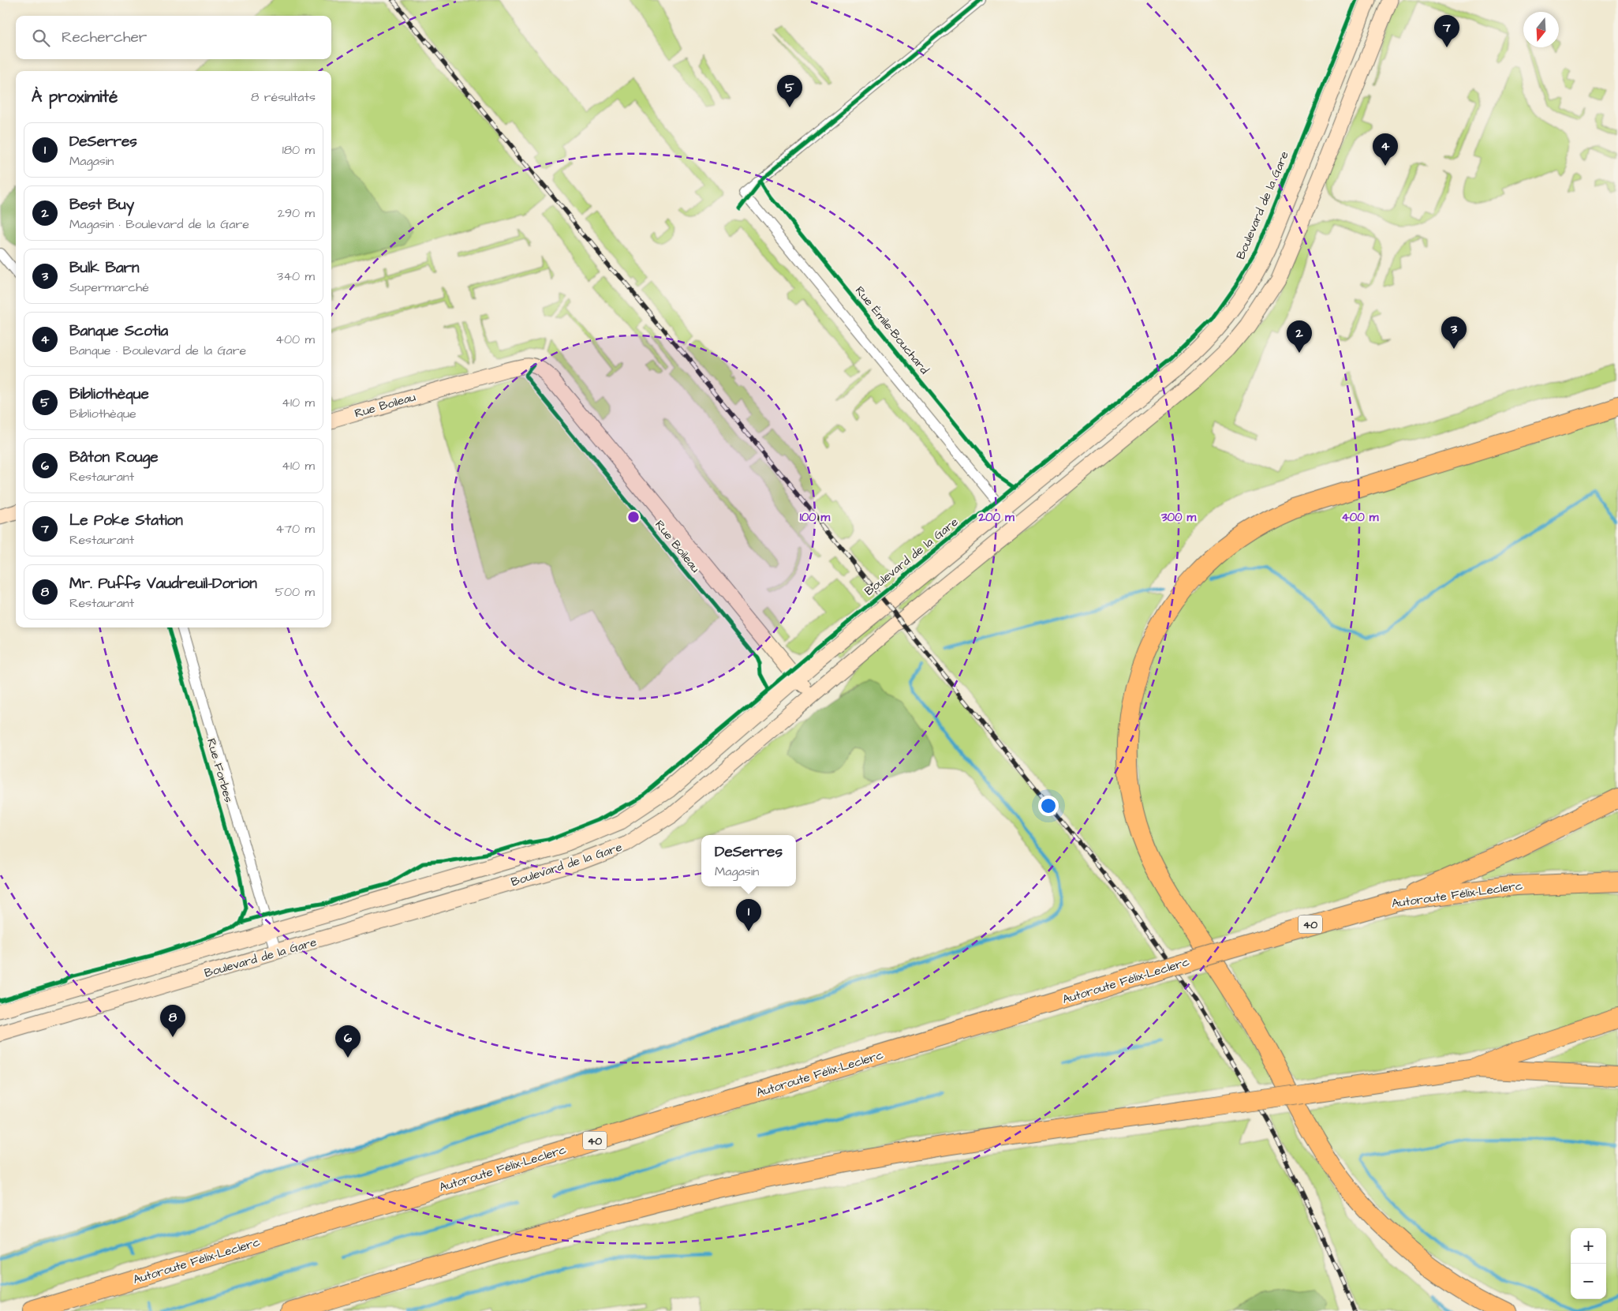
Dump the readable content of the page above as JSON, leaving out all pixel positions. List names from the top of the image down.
{
  "streets": {
    "highway": ["Autoroute Félix-Leclerc", "40"],
    "main road": ["Boulevard de la Gare", "Rue Boileau"],
    "street": ["Rue Forbes"],
    "cycle path": ["Rue Émile-Bouchard"]
  },
  "crossings": [
    ["Boulevard de la Gare", "Rue Boileau"],
    ["Boulevard de la Gare", "Rue Forbes"]
  ],
  "north": "bottom",
  "page": {
    "pins": [
      "7",
      "5",
      "4",
      "3",
      "2",
      "1",
      "8",
      "6"
    ],
    "search": "Rechercher",
    "heading": ["À proximité", "8 résultats"],
    "list": [
      {
        "mark": "1",
        "name": "DeSerres",
        "note": "Magasin",
        "value": "180 m"
      },
      {
        "mark": "2",
        "name": "Best Buy",
        "note": "Magasin · Boulevard de la Gare",
        "value": "290 m"
      },
      {
        "mark": "3",
        "name": "Bulk Barn",
        "note": "Supermarché",
        "value": "340 m"
      },
      {
        "mark": "4",
        "name": "Banque Scotia",
        "note": "Banque · Boulevard de la Gare",
        "value": "400 m"
      },
      {
        "mark": "5",
        "name": "Bibliothèque",
        "note": "Bibliothèque",
        "value": "410 m"
      },
      {
        "mark": "6",
        "name": "Bâton Rouge",
        "note": "Restaurant",
        "value": "410 m"
      },
      {
        "mark": "7",
        "name": "Le Poke Station",
        "note": "Restaurant",
        "value": "470 m"
      },
      {
        "mark": "8",
        "name": "Mr. Puffs Vaudreuil-Dorion",
        "note": "Restaurant",
        "value": "500 m"
      }
    ],
    "popup": ["DeSerres", "Magasin"],
    "map_buttons": ["+", "−"]
  },
  "rings": [
    "100 m",
    "200 m",
    "300 m",
    "400 m"
  ]
}
